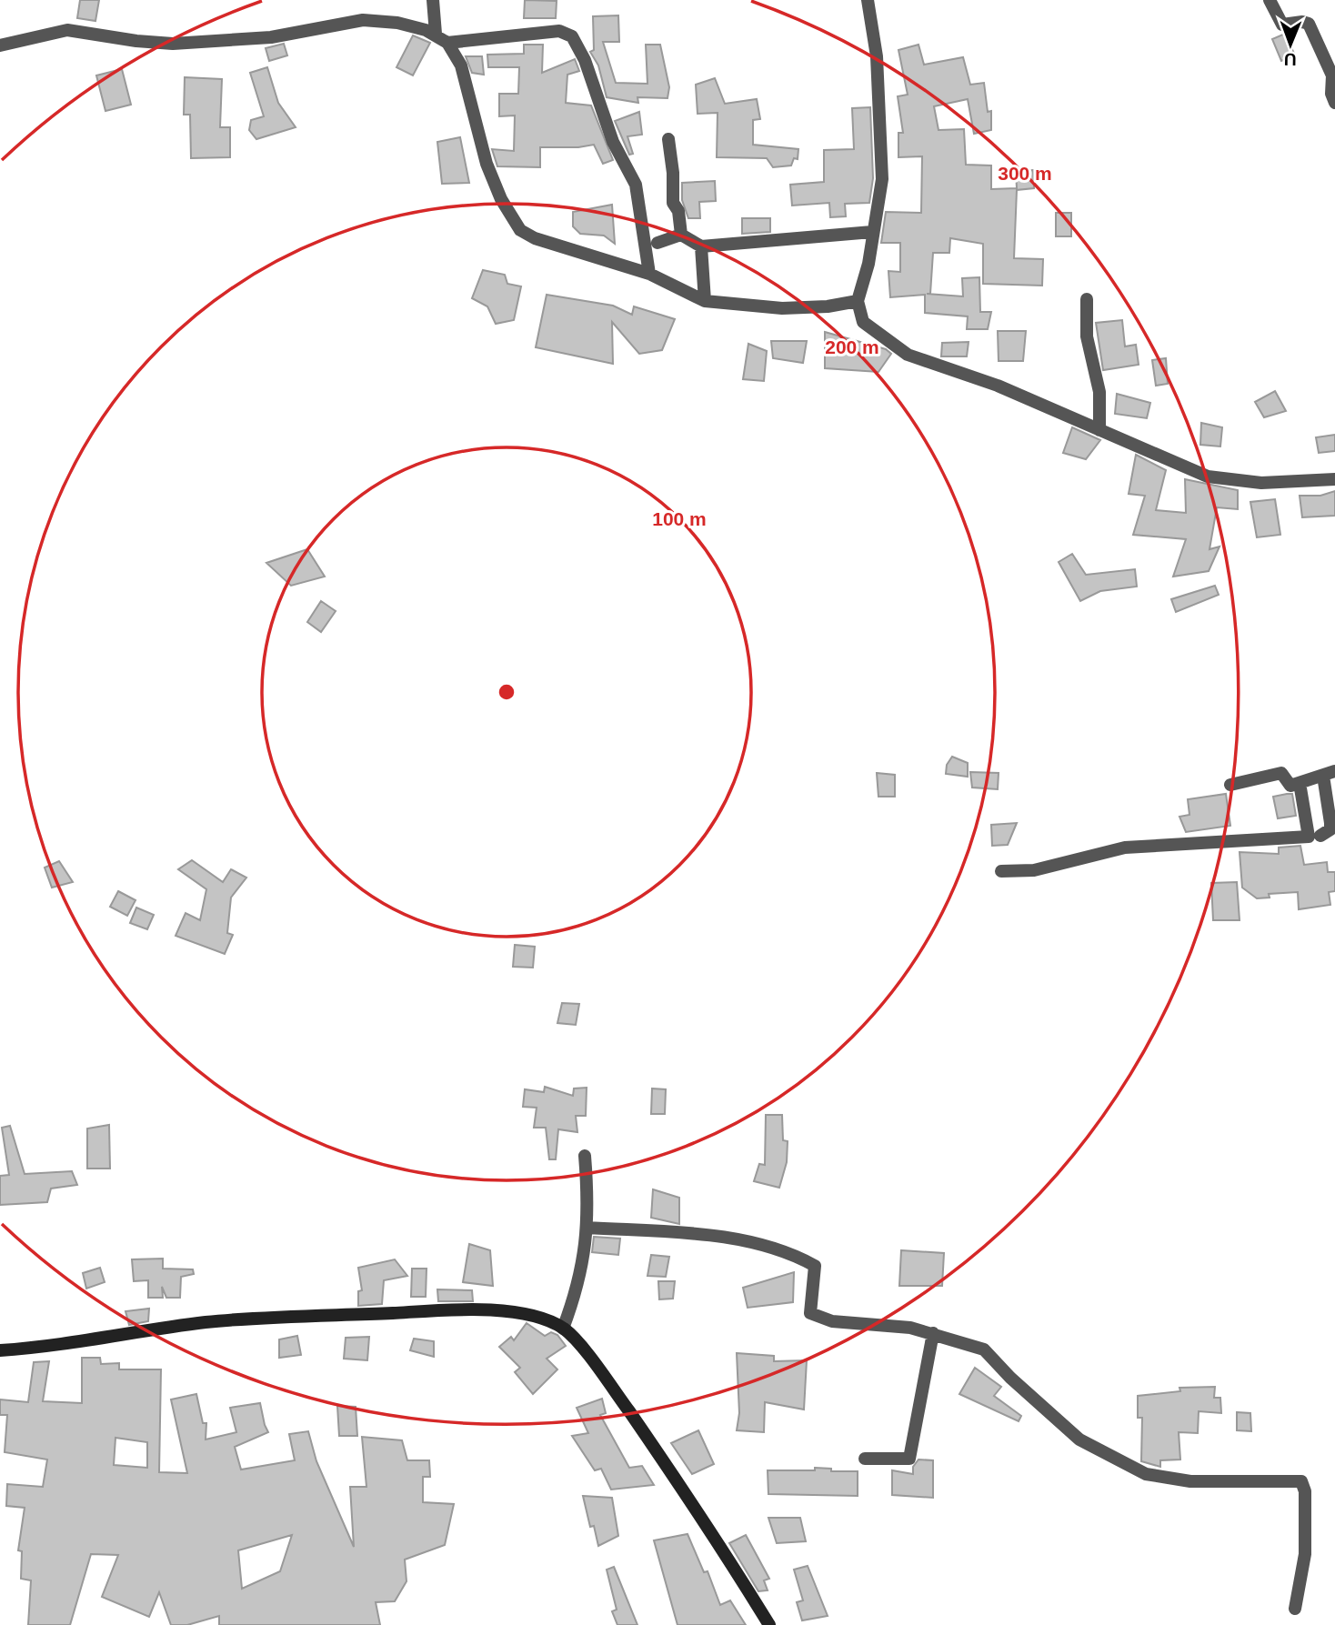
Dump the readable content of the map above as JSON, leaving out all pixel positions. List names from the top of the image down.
{
  "north": "bottom",
  "rings": ["300 m", "200 m", "100 m"]
}
